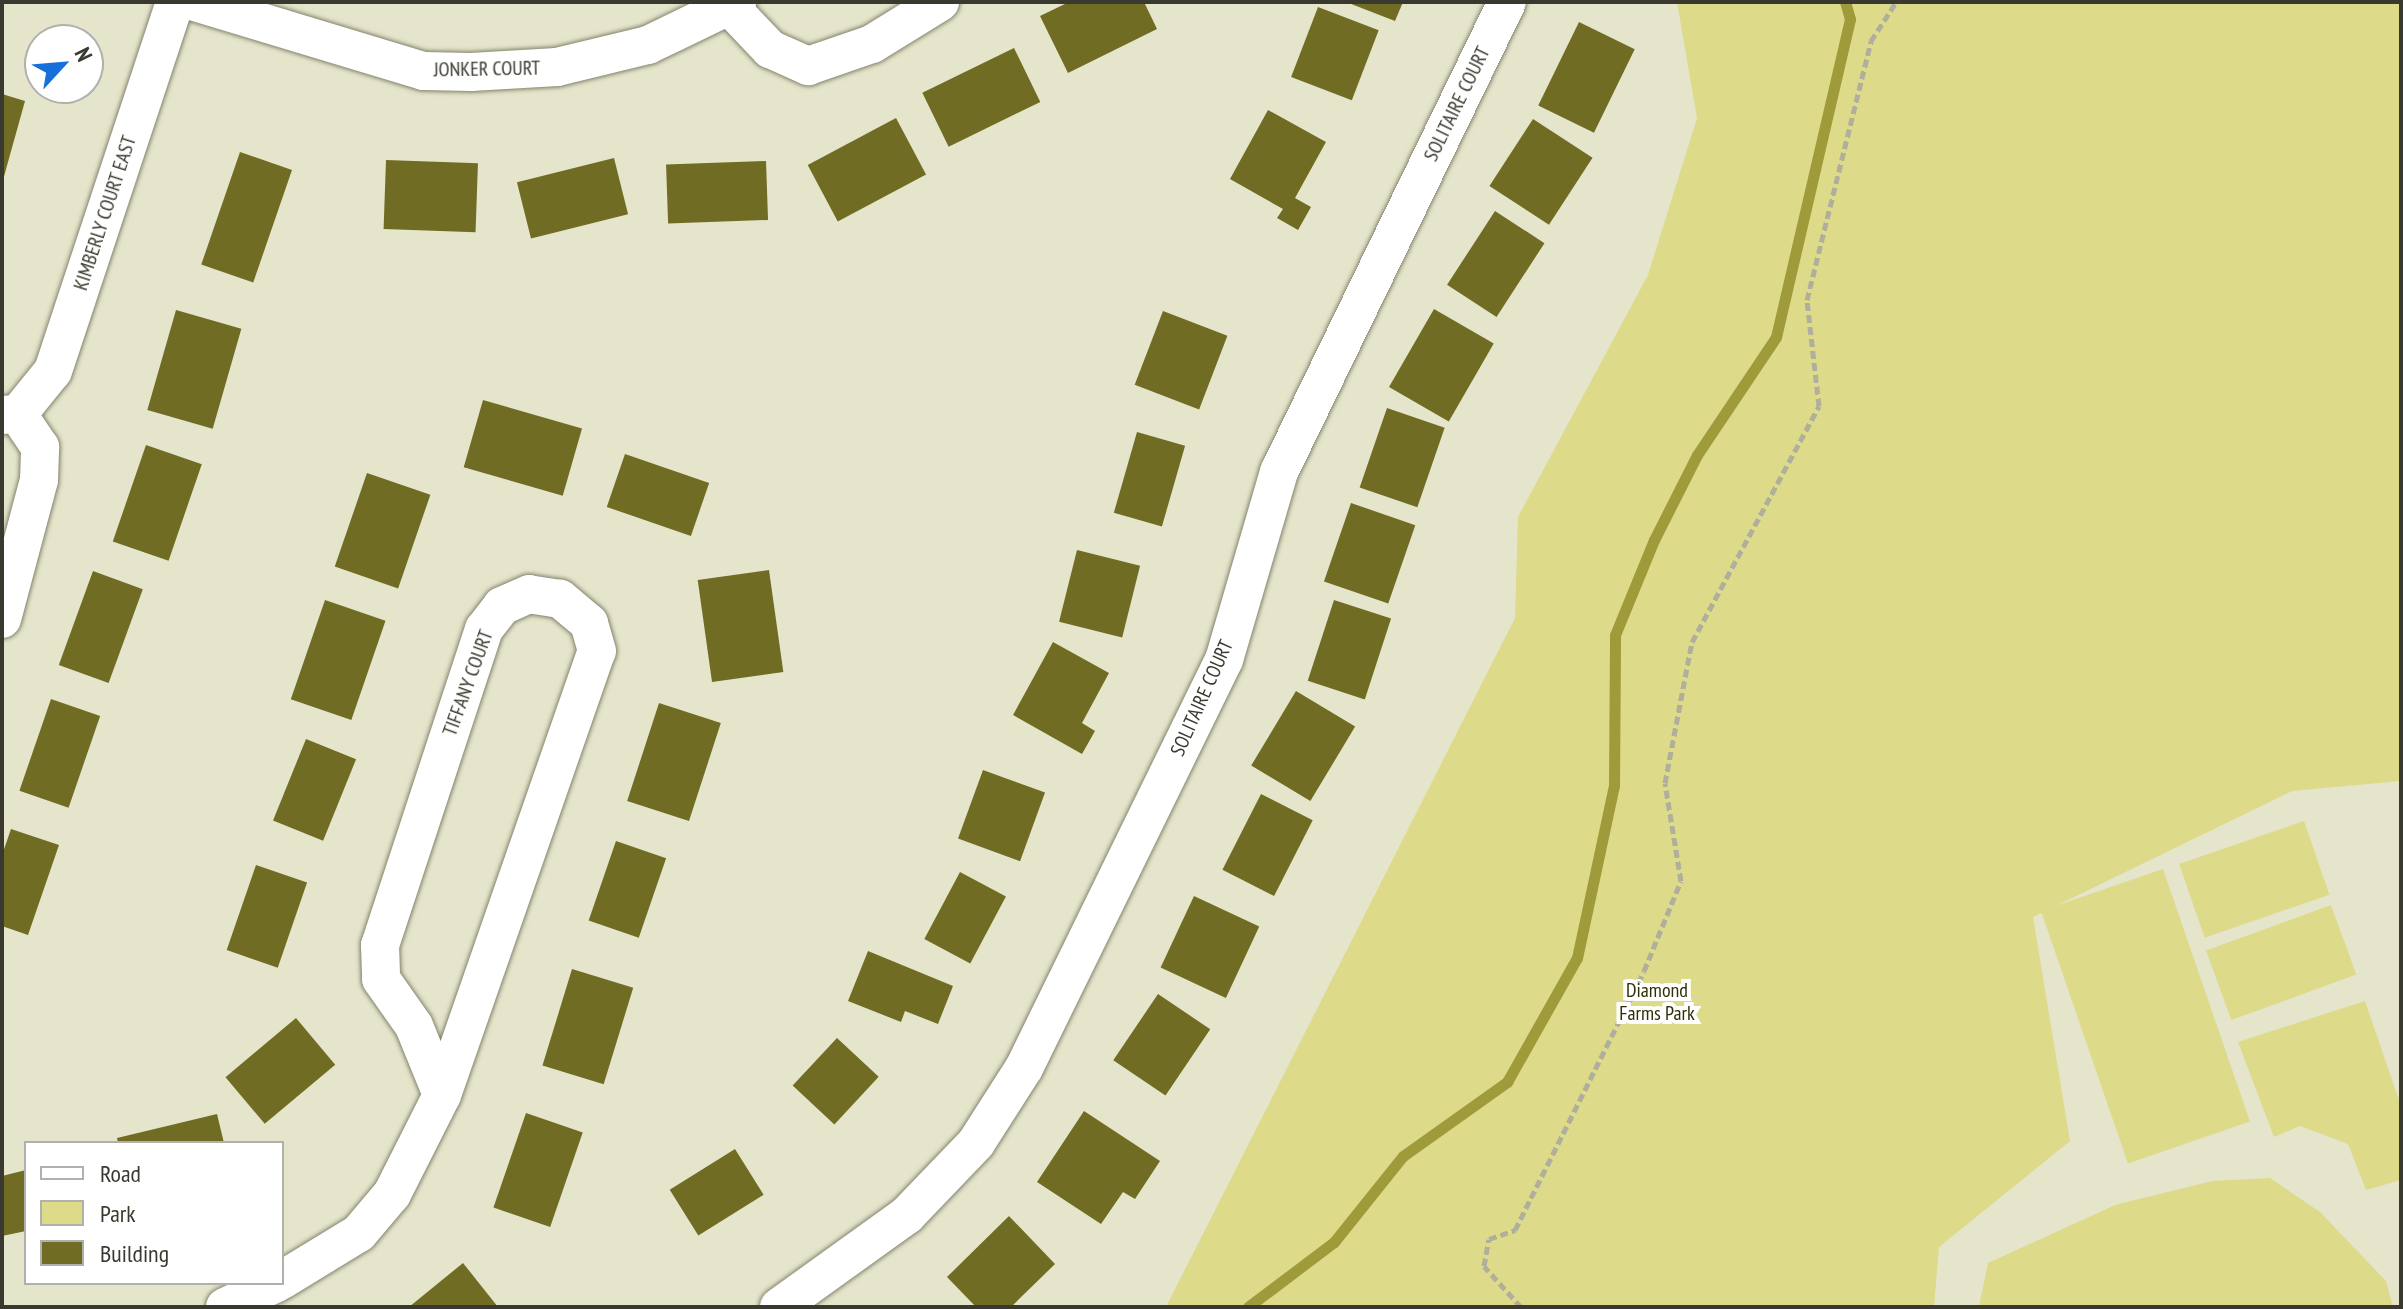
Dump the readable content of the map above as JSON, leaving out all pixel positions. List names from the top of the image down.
{
  "streets": {
    "street": [
      "JONKER COURT",
      "SOLITAIRE COURT",
      "KIMBERLY COURT EAST",
      "TIFFANY COURT"
    ]
  },
  "parks": ["Diamond Farms Park"],
  "legend": ["Road", "Park", "Building"],
  "north": "top right"
}
